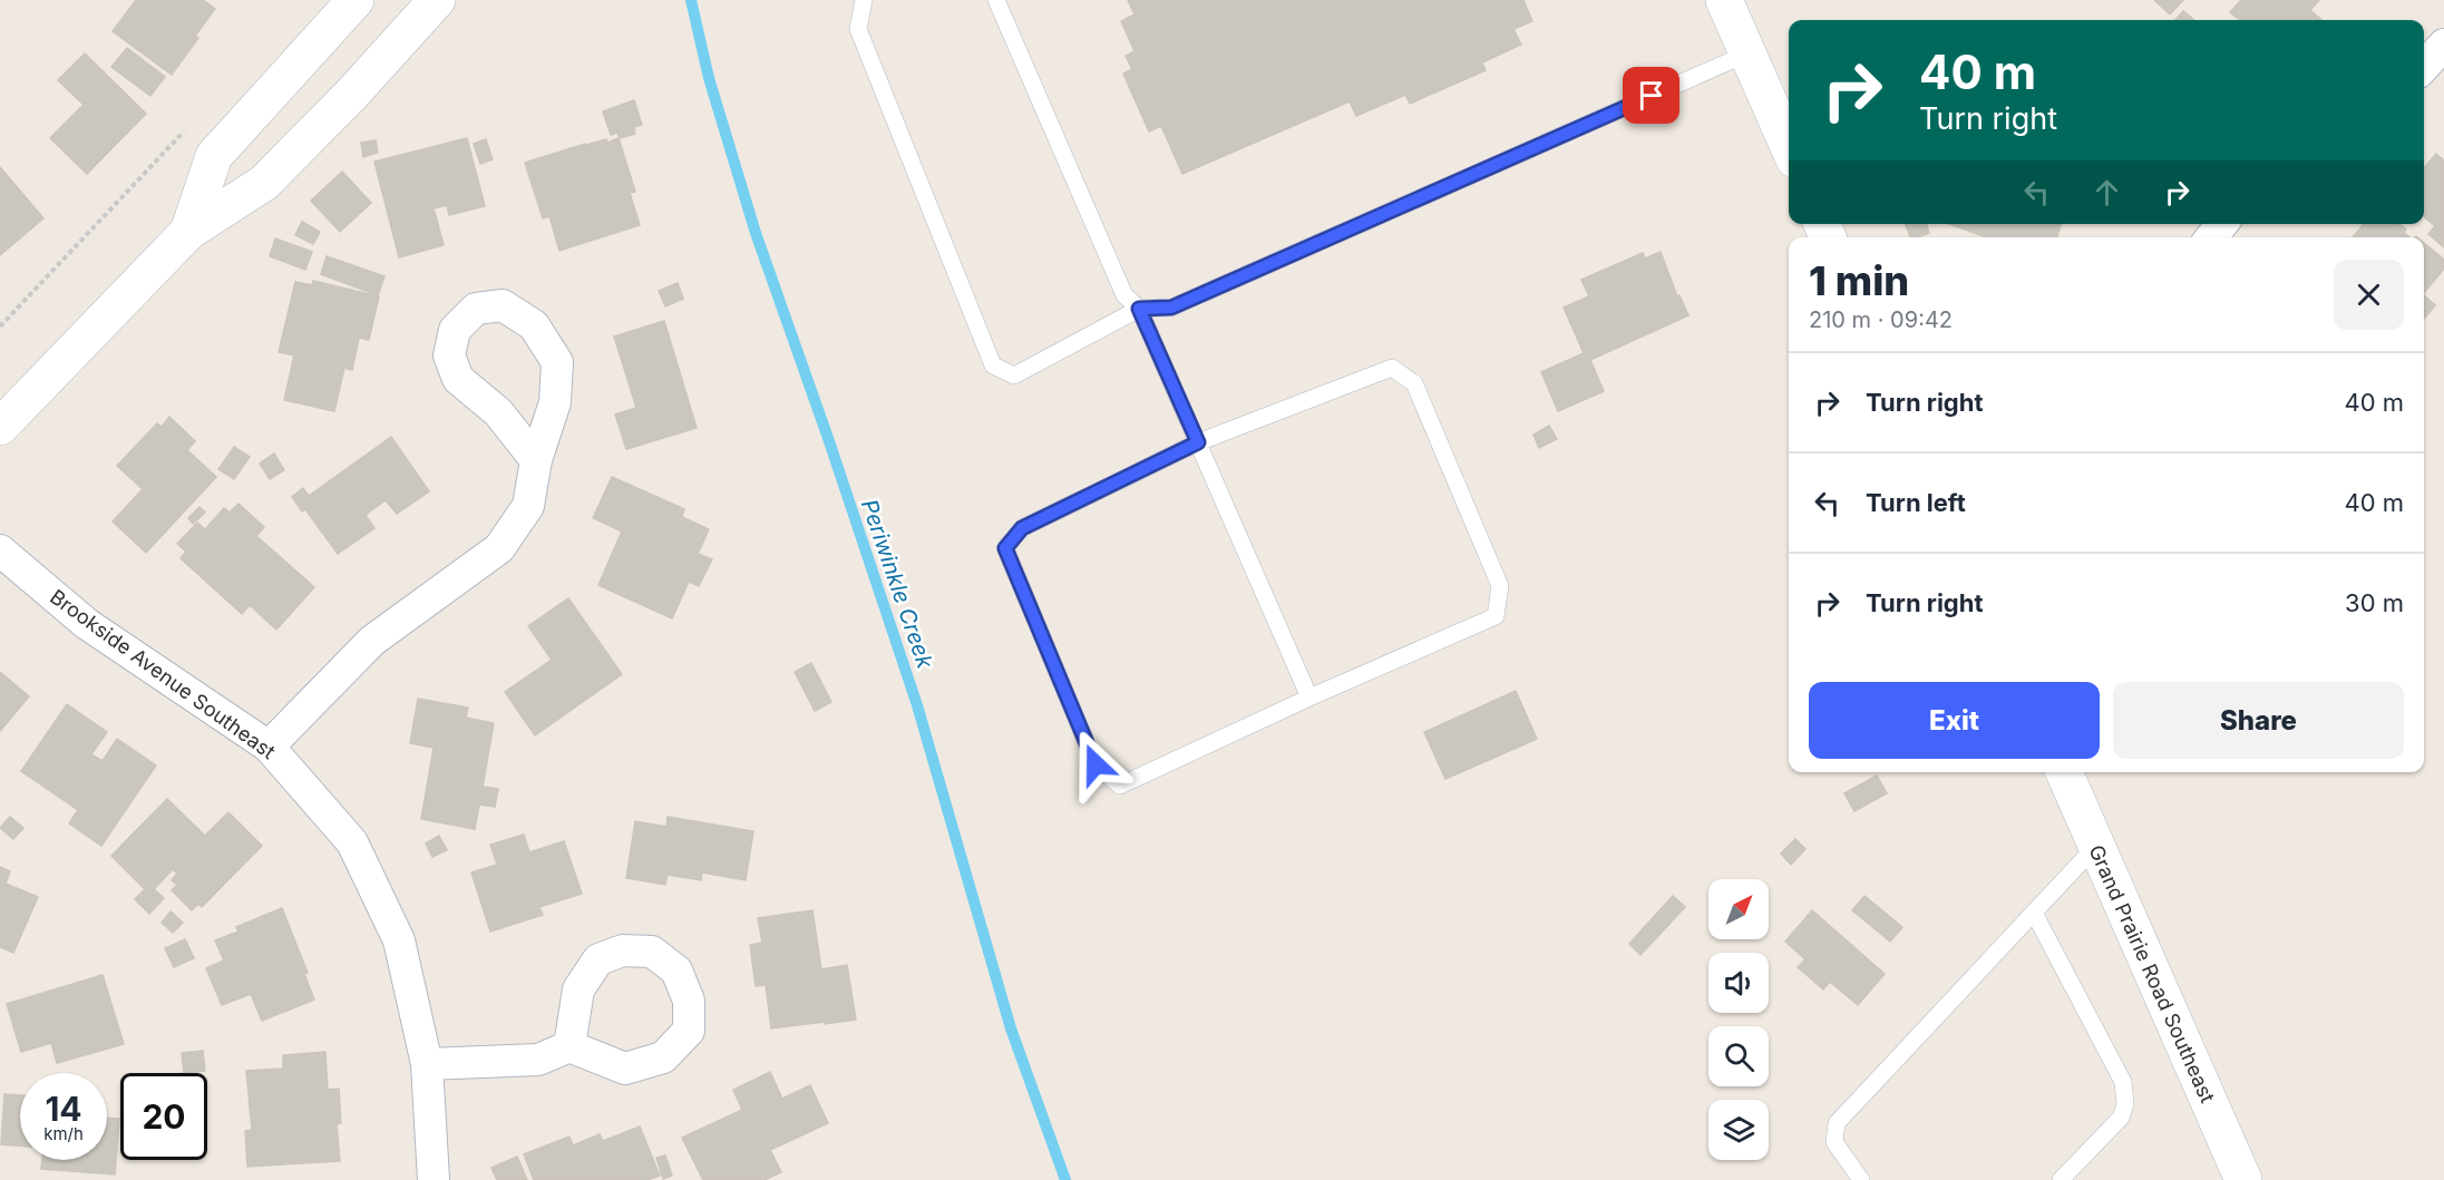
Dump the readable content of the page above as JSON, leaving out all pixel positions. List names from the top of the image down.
{
  "streets": {
    "main road": ["Grand Prairie Road Southeast"],
    "street": ["Brookside Avenue Southeast"]
  },
  "water": ["Periwinkle Creek"],
  "north": "top right",
  "page": {
    "turn": ["40 m", "Turn right"],
    "heading": ["1 min", "210 m · 09:42"],
    "list": [
      {
        "name": "Turn right",
        "value": "40 m"
      },
      {
        "name": "Turn left",
        "value": "40 m"
      },
      {
        "name": "Turn right",
        "value": "30 m"
      }
    ],
    "buttons": ["Exit", "Share"],
    "speed": "14 km/h",
    "limit": "20"
  }
}
